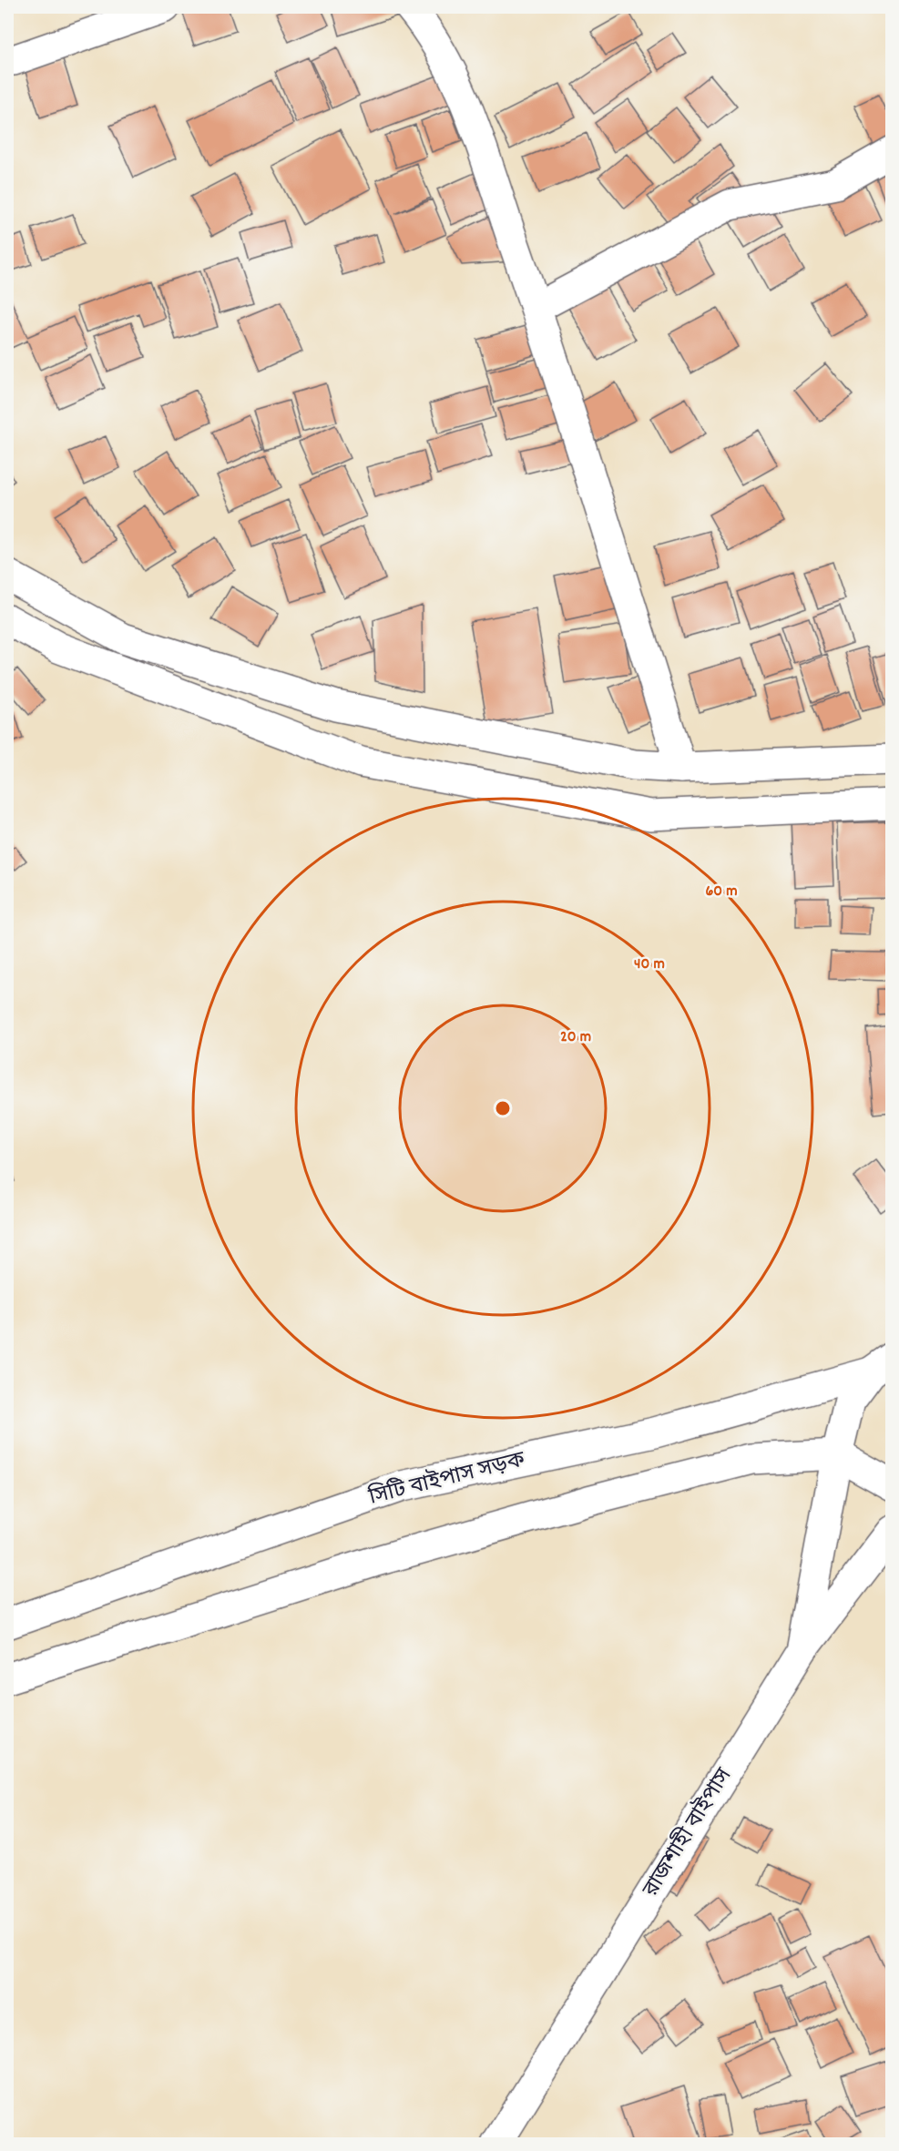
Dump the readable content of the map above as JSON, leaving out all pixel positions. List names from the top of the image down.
{
  "streets": {
    "main road": ["সিটি বাইপাস সড়ক", "রাজশাহী বাইপাস"]
  },
  "rings": ["60 m", "40 m", "20 m"]
}
